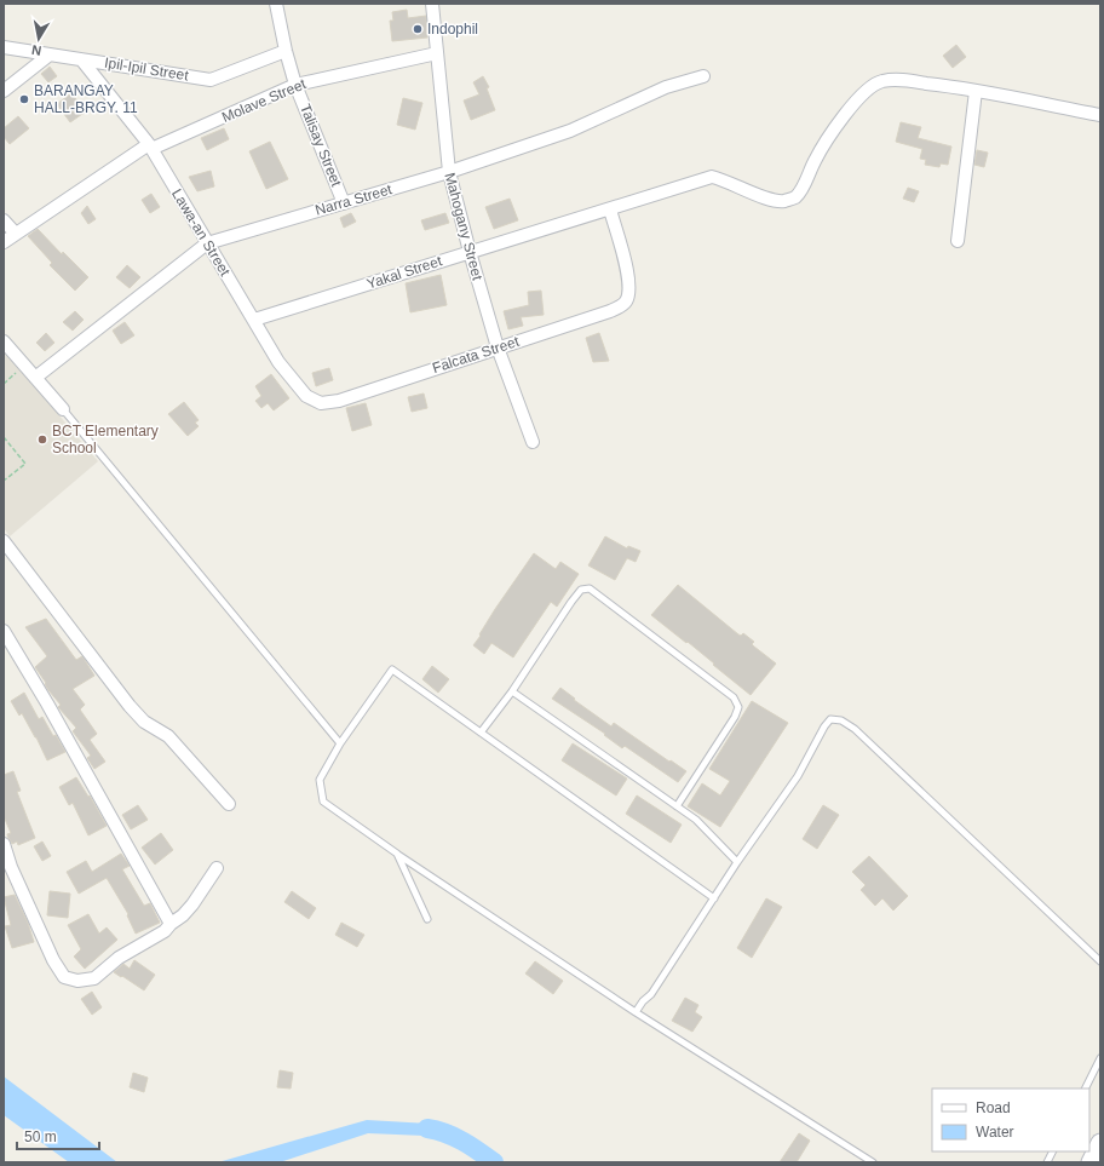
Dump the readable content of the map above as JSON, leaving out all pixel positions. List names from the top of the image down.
{
  "streets": {
    "street": [
      "Ipil-Ipil Street",
      "Molave Street",
      "Talisay Street",
      "Narra Street",
      "Mahogany Street",
      "Lawa-an Street",
      "Yakal Street",
      "Falcata Street"
    ]
  },
  "crossings": [
    ["Ipil-Ipil Street", "Talisay Street"],
    ["Ipil-Ipil Street", "Lawa-an Street"],
    ["Molave Street", "Talisay Street"],
    ["Molave Street", "Mahogany Street"],
    ["Molave Street", "Lawa-an Street"],
    ["Talisay Street", "Narra Street"],
    ["Narra Street", "Mahogany Street"],
    ["Narra Street", "Lawa-an Street"],
    ["Mahogany Street", "Yakal Street"],
    ["Mahogany Street", "Falcata Street"],
    ["Lawa-an Street", "Yakal Street"],
    ["Lawa-an Street", "Falcata Street"],
    ["Yakal Street", "Falcata Street"]
  ],
  "places": ["Indophil", "BARANGAY HALL-BRGY. 11", "BCT Elementary School"],
  "legend": ["Road", "Water"],
  "scale_bar": "50 m",
  "north": "bottom"
}
